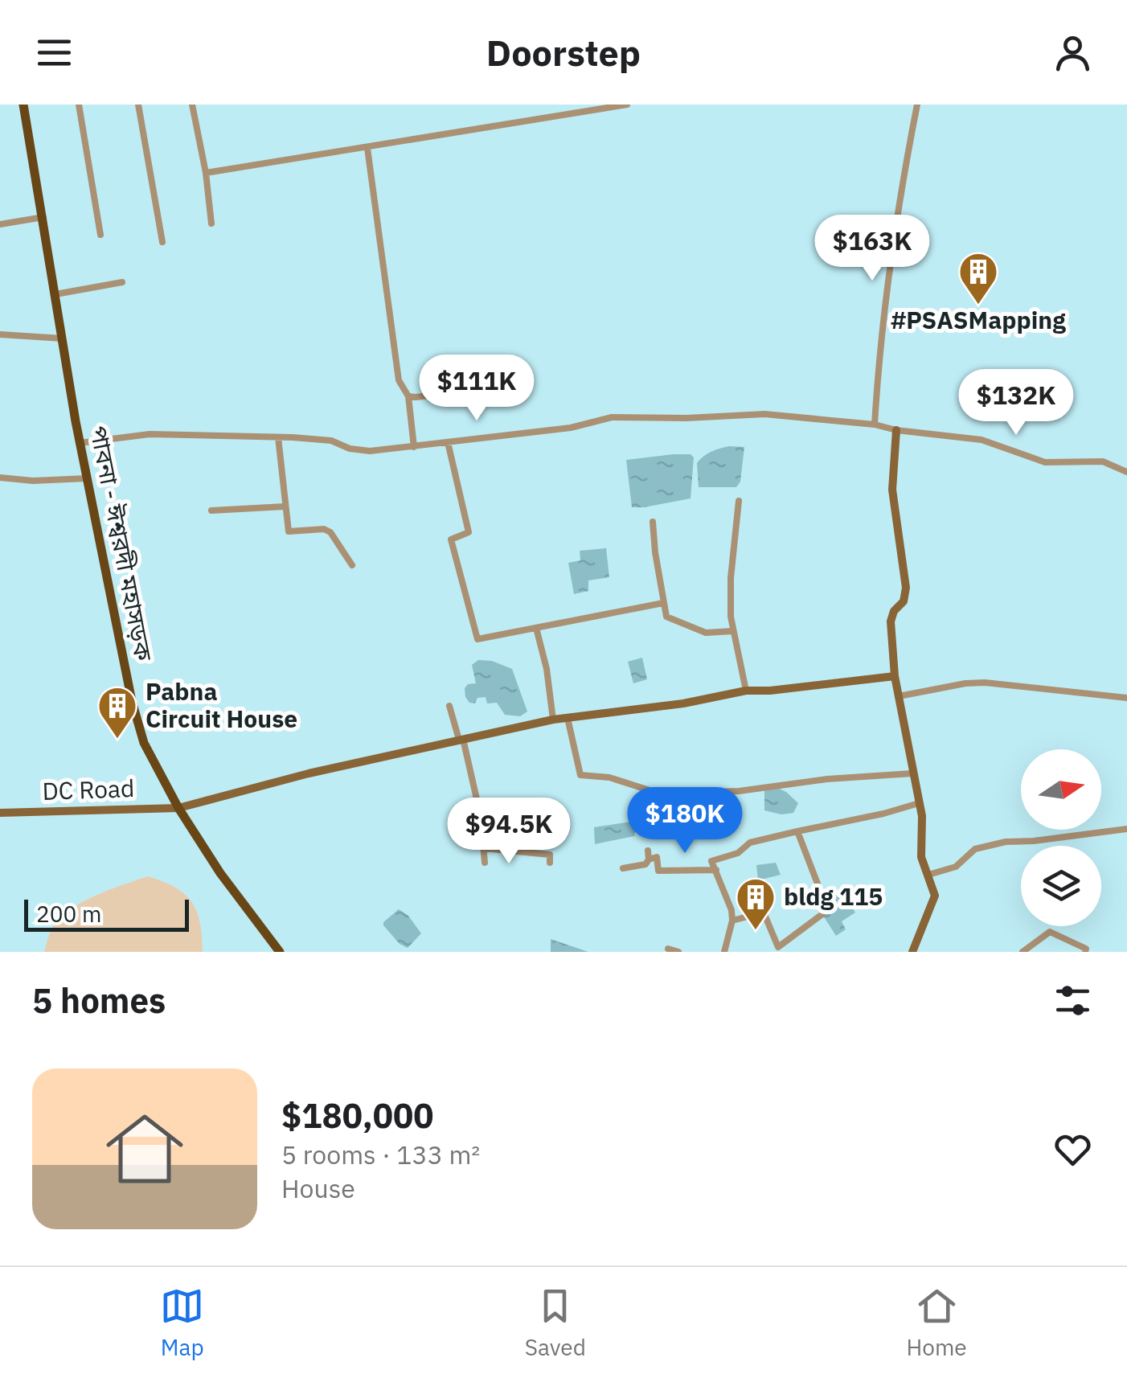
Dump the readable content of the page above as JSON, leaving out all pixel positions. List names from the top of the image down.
{
  "streets": {
    "main road": ["পাবনা - ঈশ্বরদী মহাসড়ক"],
    "street": ["DC Road"]
  },
  "crossings": [
    ["পাবনা - ঈশ্বরদী মহাসড়ক", "DC Road"]
  ],
  "places": {
    "building": ["#PSASMapping", "Pabna Circuit House", "bldg 115"]
  },
  "scale_bar": "200 m",
  "north": "right",
  "page": {
    "header": "Doorstep",
    "price": [
      "$163K",
      "$111K",
      "$132K",
      "$180K",
      "$94.5K"
    ],
    "scale": "200 m",
    "heading": "5 homes",
    "list": [
      {
        "name": "$180,000",
        "note": "5 rooms · 133 m² · House"
      }
    ],
    "tabs": ["Map", "Saved", "Home"]
  }
}
